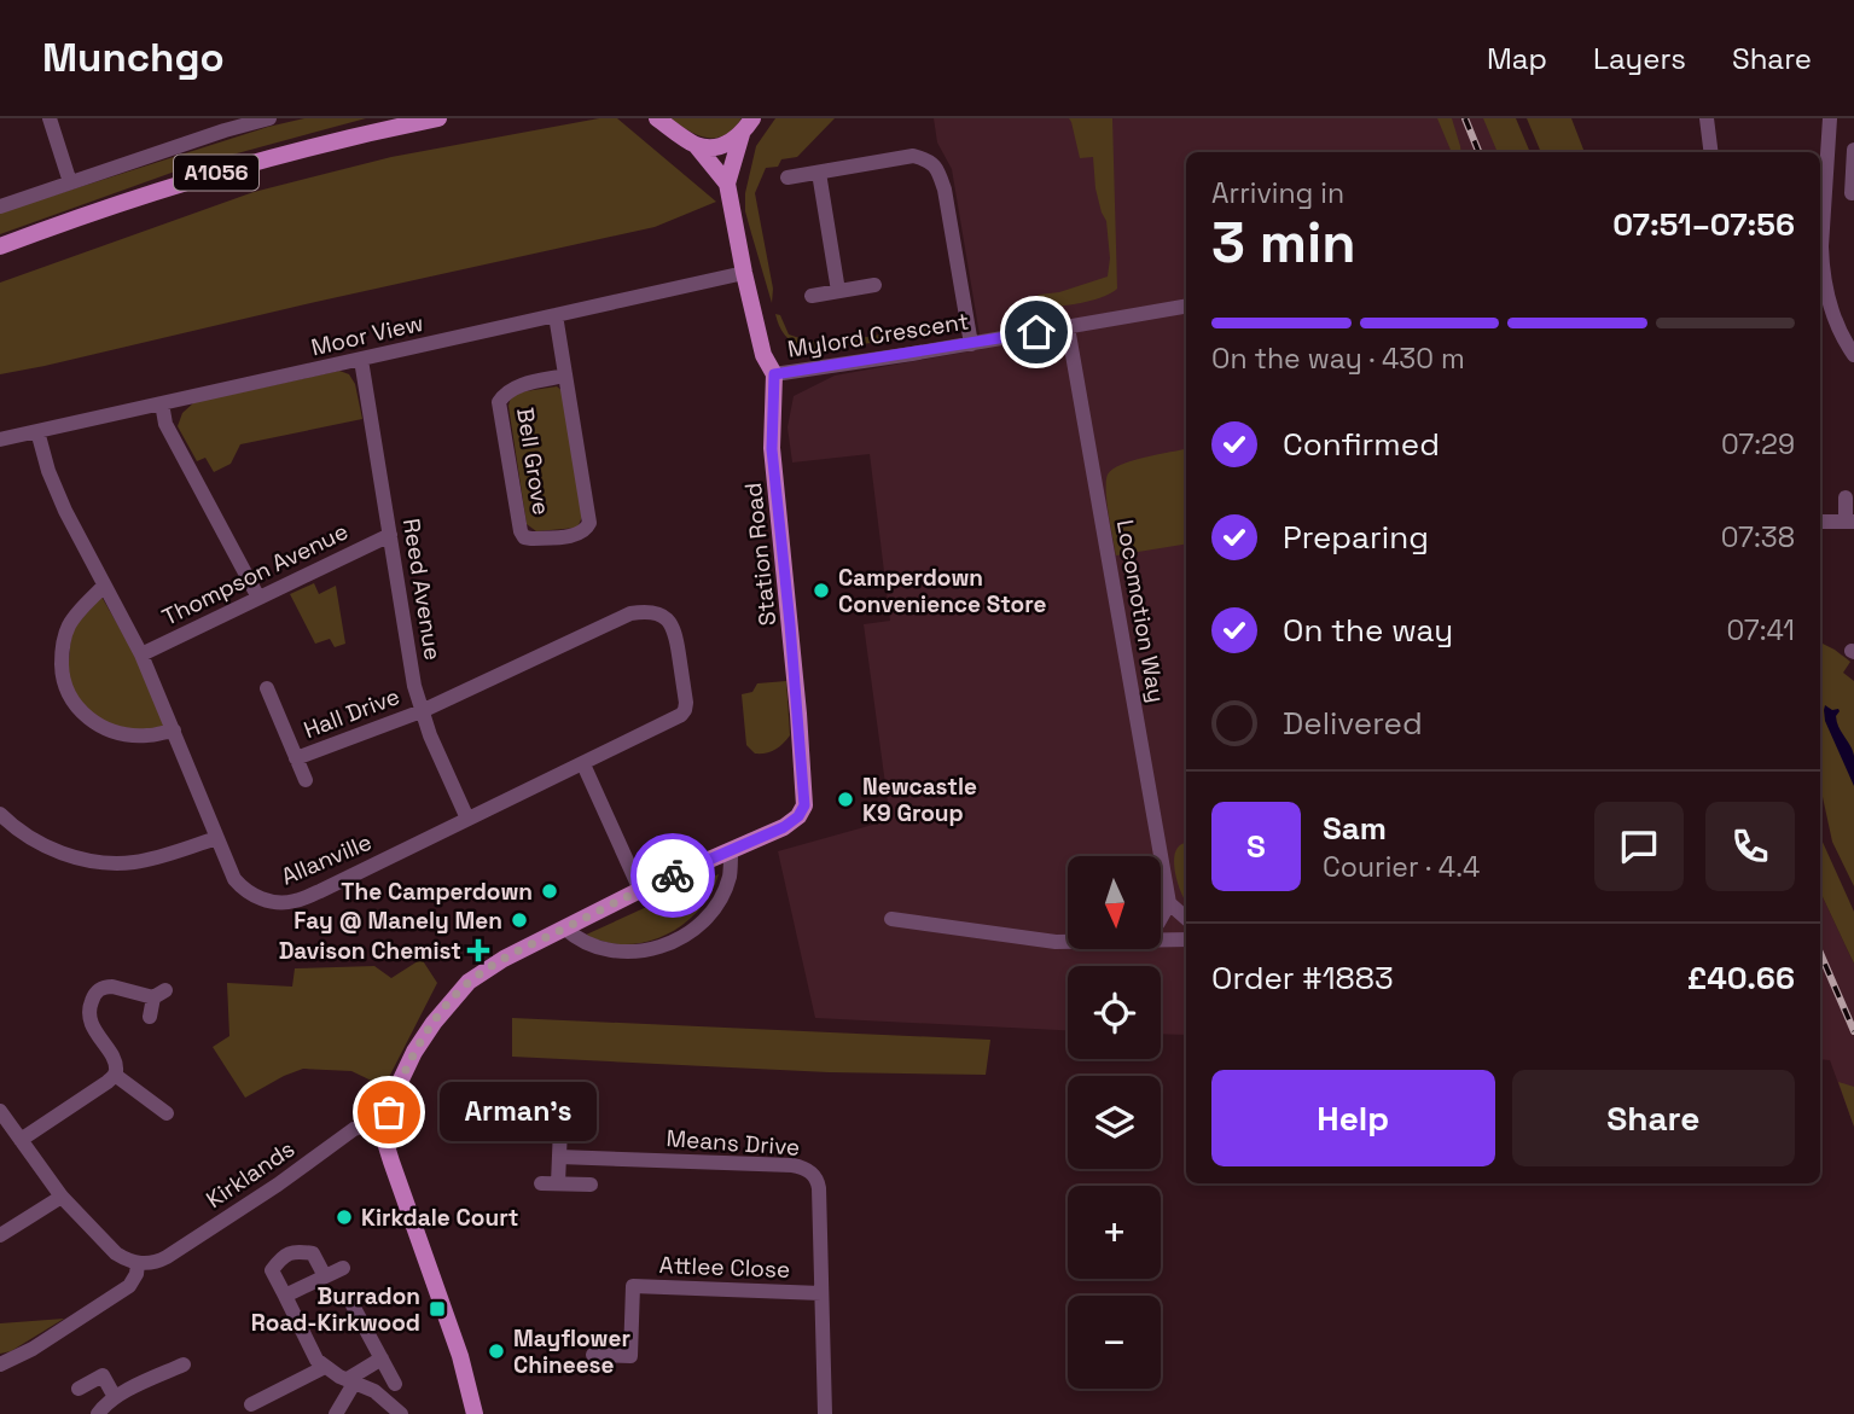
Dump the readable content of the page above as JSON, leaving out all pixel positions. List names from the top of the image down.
{
  "streets": {
    "main road": ["A1056", "Station Road"],
    "street": [
      "Moor View",
      "Mylord Crescent",
      "Bell Grove",
      "Thompson Avenue",
      "Reed Avenue",
      "Locomotion Way",
      "Hall Drive",
      "Allanville",
      "Means Drive",
      "Kirklands",
      "Attlee Close"
    ]
  },
  "crossings": [
    ["Moor View", "Station Road"],
    ["Moor View", "Reed Avenue"],
    ["Moor View", "Allanville"],
    ["Mylord Crescent", "Station Road"],
    ["Mylord Crescent", "Locomotion Way"],
    ["Thompson Avenue", "Reed Avenue"],
    ["Thompson Avenue", "Allanville"],
    ["Reed Avenue", "Hall Drive"],
    ["Reed Avenue", "Allanville"],
    ["Hall Drive", "Allanville"],
    ["Means Drive", "Attlee Close"]
  ],
  "places": {
    "other": [
      "Camperdown Convenience Store",
      "Newcastle K9 Group",
      "The Camperdown",
      "Fay @ Manely Men",
      "Arman’s",
      "Kirkdale Court",
      "Mayflower Chineese"
    ],
    "health": ["Davison Chemist"],
    "transit": ["Burradon Road-Kirkwood"]
  },
  "north": "bottom",
  "page": {
    "header": "Munchgo",
    "nav": ["Map", "Layers", "Share"],
    "heading": ["3 min", "Arriving in", "07:51–07:56"],
    "panel": [
      "Sam",
      "Courier · 4.4",
      "Order #1883",
      "£40.66"
    ],
    "bar": "On the way · 430 m",
    "list": [
      ["Confirmed", "07:29"],
      ["Preparing", "07:38"],
      ["On the way", "07:41"],
      "Delivered"
    ],
    "round": "S",
    "map_buttons": ["+", "−"],
    "buttons": ["Help", "Share"],
    "bubble": "Arman’s"
  }
}
